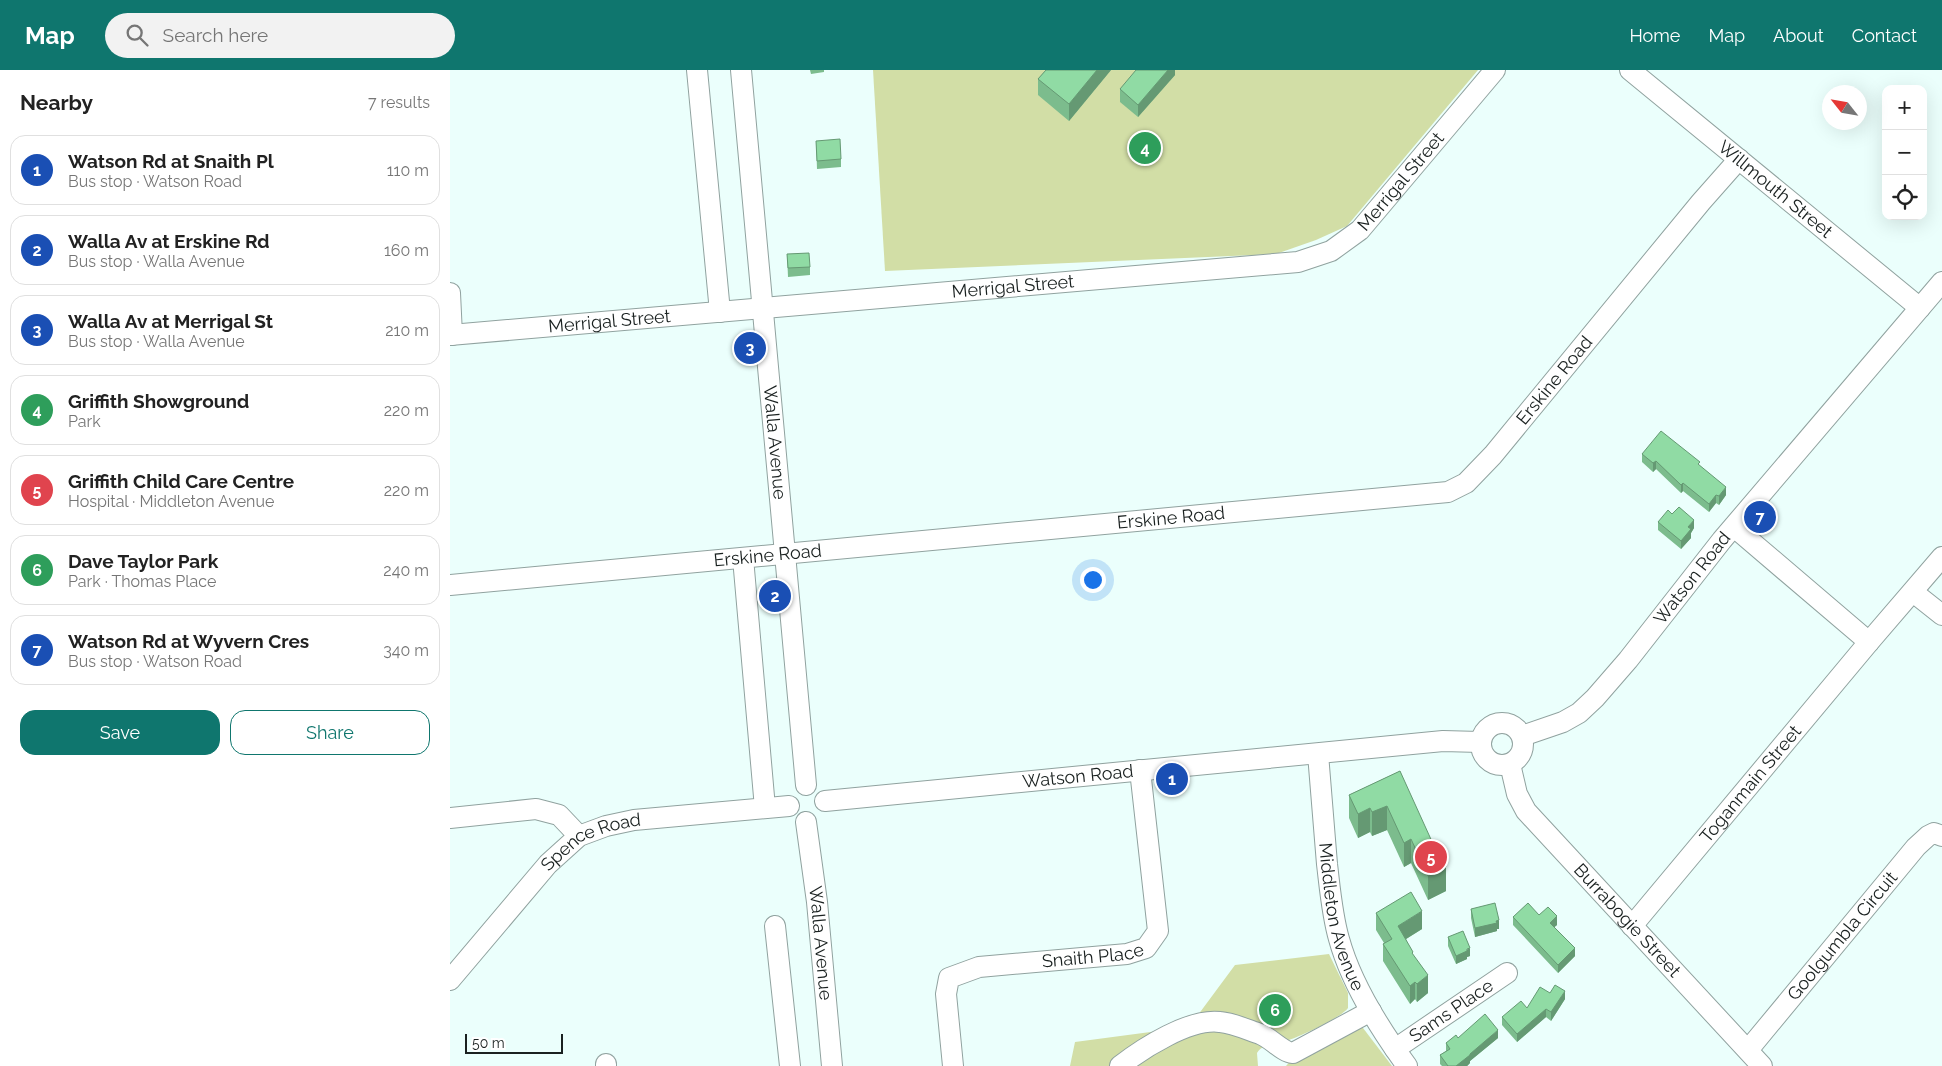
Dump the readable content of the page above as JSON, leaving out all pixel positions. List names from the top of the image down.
{
  "streets": {
    "street": [
      "Merrigal Street",
      "Willmouth Street",
      "Erskine Road",
      "Walla Avenue",
      "Watson Road",
      "Toganmain Street",
      "Spence Road",
      "Middleton Avenue",
      "Burrabogie Street",
      "Goolgumbla Circuit",
      "Snaith Place",
      "Sams Place"
    ]
  },
  "crossings": [
    ["Merrigal Street", "Walla Avenue"],
    ["Willmouth Street", "Erskine Road"],
    ["Willmouth Street", "Watson Road"],
    ["Erskine Road", "Walla Avenue"],
    ["Walla Avenue", "Watson Road"],
    ["Walla Avenue", "Spence Road"],
    ["Watson Road", "Spence Road"],
    ["Watson Road", "Middleton Avenue"],
    ["Watson Road", "Burrabogie Street"],
    ["Watson Road", "Snaith Place"],
    ["Toganmain Street", "Burrabogie Street"],
    ["Middleton Avenue", "Sams Place"],
    ["Burrabogie Street", "Goolgumbla Circuit"]
  ],
  "scale_bar": "50 m",
  "north": "top left",
  "page": {
    "header": "Map",
    "search": "Search here",
    "nav": [
      "Home",
      "Map",
      "About",
      "Contact"
    ],
    "heading": ["Nearby", "7 results"],
    "map_buttons": ["+", "−"],
    "pins": [
      "4",
      "3",
      "7",
      "2",
      "1",
      "5",
      "6"
    ],
    "list": [
      {
        "mark": "1",
        "name": "Watson Rd at Snaith Pl",
        "note": "Bus stop · Watson Road",
        "value": "110 m"
      },
      {
        "mark": "2",
        "name": "Walla Av at Erskine Rd",
        "note": "Bus stop · Walla Avenue",
        "value": "160 m"
      },
      {
        "mark": "3",
        "name": "Walla Av at Merrigal St",
        "note": "Bus stop · Walla Avenue",
        "value": "210 m"
      },
      {
        "mark": "4",
        "name": "Griffith Showground",
        "note": "Park",
        "value": "220 m"
      },
      {
        "mark": "5",
        "name": "Griffith Child Care Centre",
        "note": "Hospital · Middleton Avenue",
        "value": "220 m"
      },
      {
        "mark": "6",
        "name": "Dave Taylor Park",
        "note": "Park · Thomas Place",
        "value": "240 m"
      },
      {
        "mark": "7",
        "name": "Watson Rd at Wyvern Cres",
        "note": "Bus stop · Watson Road",
        "value": "340 m"
      }
    ],
    "buttons": ["Save", "Share"],
    "scale": "50 m"
  }
}
